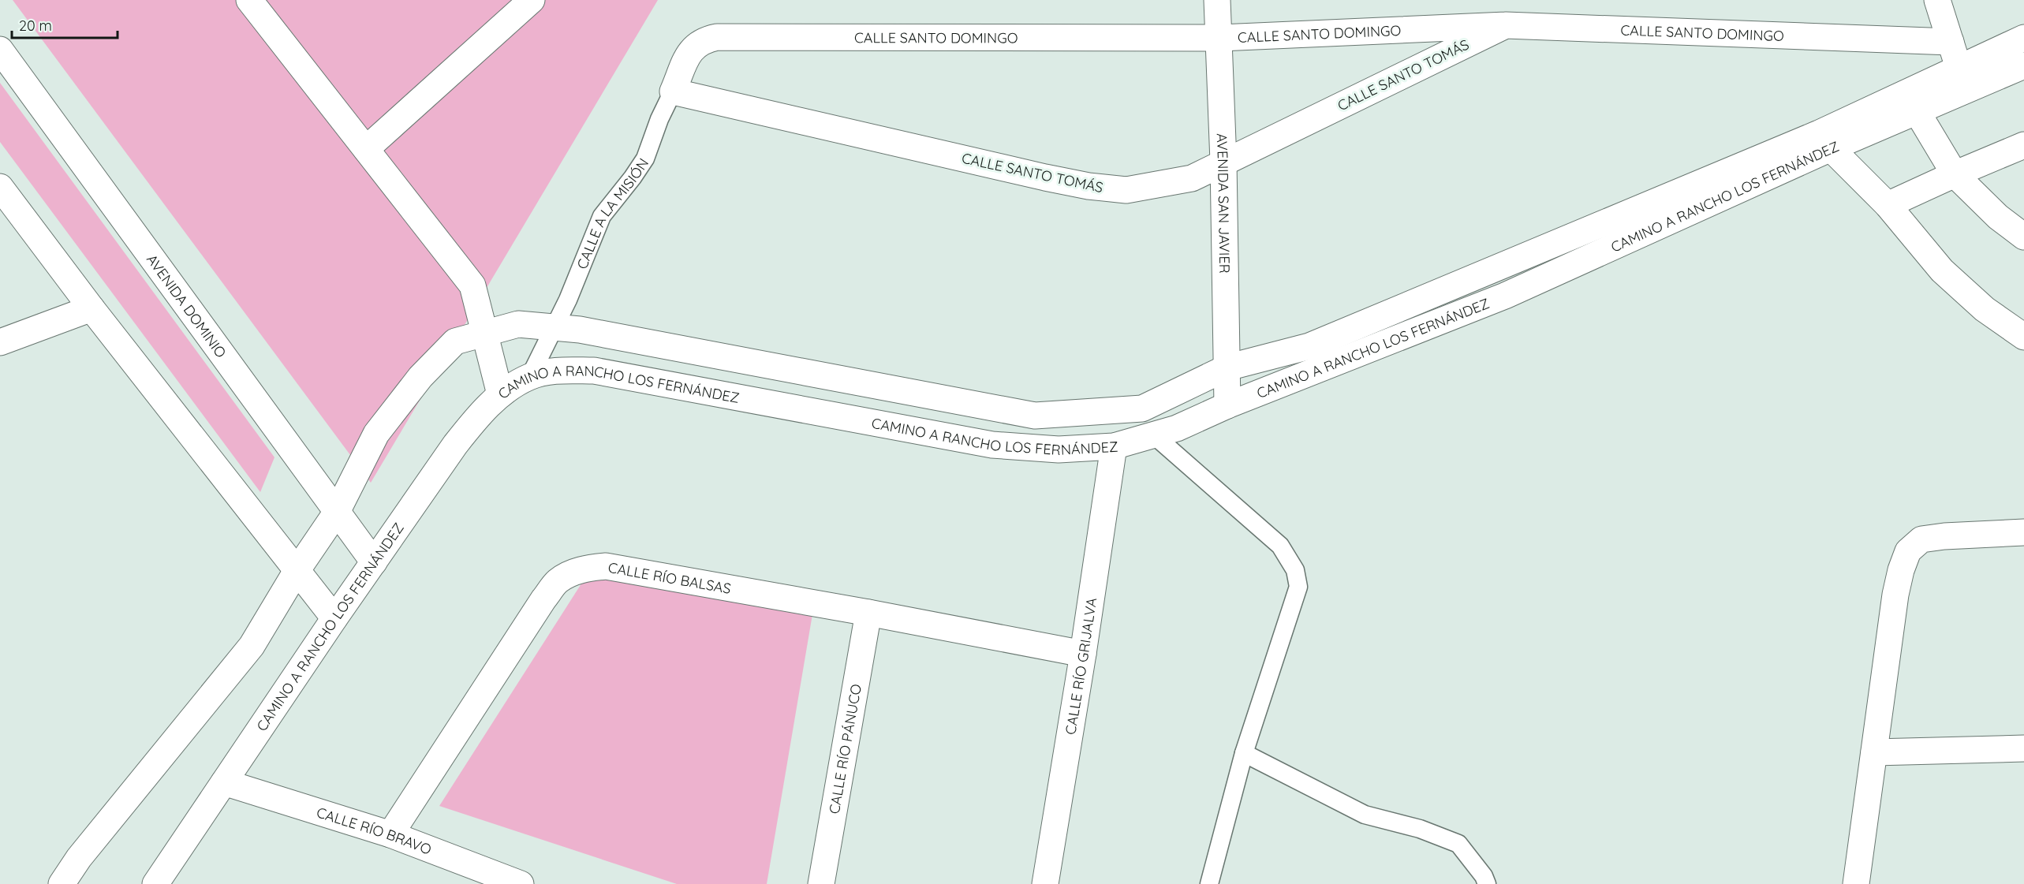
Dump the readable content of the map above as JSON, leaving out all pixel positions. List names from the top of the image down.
{
  "streets": {
    "street": [
      "CALLE SANTO DOMINGO",
      "CALLE SANTO TOMÁS",
      "CAMINO A RANCHO LOS FERNÁNDEZ",
      "AVENIDA SAN JAVIER",
      "CALLE A LA MISIÓN",
      "AVENIDA DOMINIO",
      "CALLE RÍO BALSAS",
      "CALLE RÍO GRIJALVA",
      "CALLE RÍO PÁNUCO",
      "CALLE RÍO BRAVO"
    ]
  },
  "crossings": [
    ["CALLE SANTO DOMINGO", "CALLE SANTO TOMÁS"],
    ["CALLE SANTO DOMINGO", "AVENIDA SAN JAVIER"],
    ["CALLE SANTO DOMINGO", "CALLE A LA MISIÓN"],
    ["CALLE SANTO TOMÁS", "AVENIDA SAN JAVIER"],
    ["CALLE SANTO TOMÁS", "CALLE A LA MISIÓN"],
    ["CAMINO A RANCHO LOS FERNÁNDEZ", "AVENIDA SAN JAVIER"],
    ["CAMINO A RANCHO LOS FERNÁNDEZ", "CALLE A LA MISIÓN"],
    ["CAMINO A RANCHO LOS FERNÁNDEZ", "AVENIDA DOMINIO"],
    ["CAMINO A RANCHO LOS FERNÁNDEZ", "CALLE RÍO GRIJALVA"],
    ["CAMINO A RANCHO LOS FERNÁNDEZ", "CALLE RÍO BRAVO"],
    ["CALLE RÍO BALSAS", "CALLE RÍO GRIJALVA"],
    ["CALLE RÍO BALSAS", "CALLE RÍO PÁNUCO"],
    ["CALLE RÍO BALSAS", "CALLE RÍO BRAVO"]
  ],
  "scale_bar": "20 m"
}
